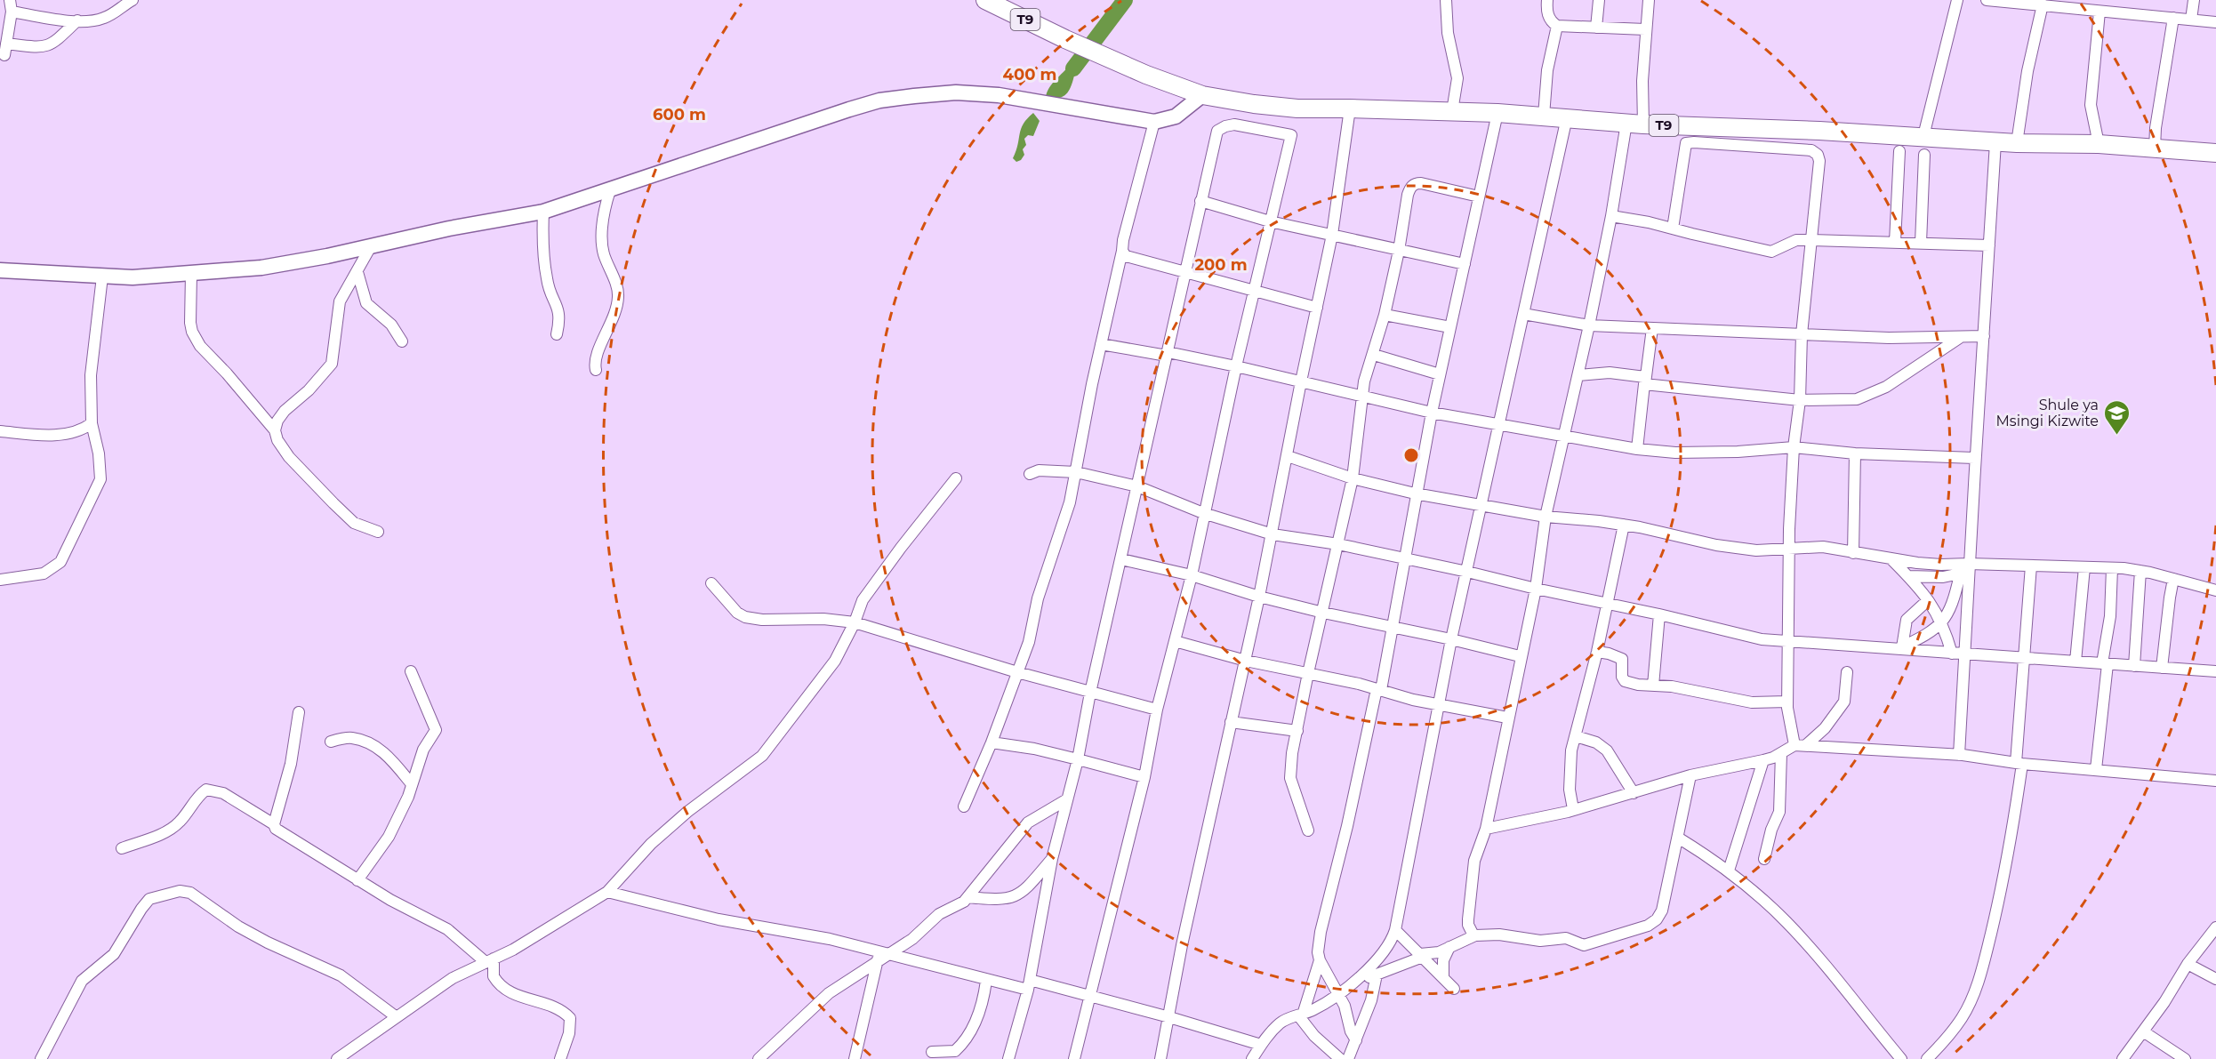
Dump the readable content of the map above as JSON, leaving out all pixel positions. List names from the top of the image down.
{
  "streets": {
    "highway": ["T9"]
  },
  "places": {
    "school or university": ["Shule ya Msingi Kizwite"]
  },
  "rings": ["400 m", "600 m", "200 m"]
}
